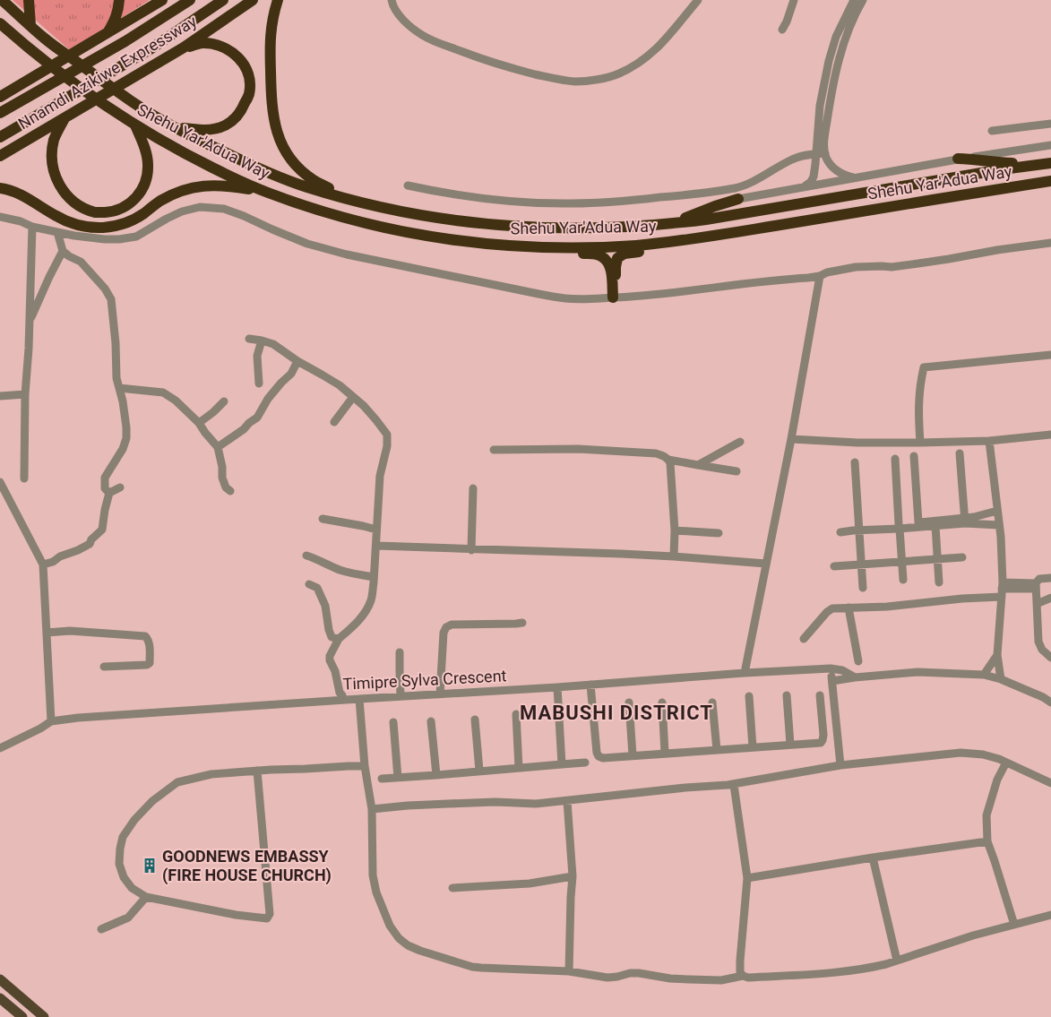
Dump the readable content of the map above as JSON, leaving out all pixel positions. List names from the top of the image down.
{
  "streets": {
    "highway": ["Nnamdi Azikiwe Expressway", "Shehu Yar'Adua Way"],
    "street": ["Timipre Sylva Crescent"]
  },
  "districts": ["MABUSHI DISTRICT"],
  "places": {
    "building": ["GOODNEWS EMBASSY (FIRE HOUSE CHURCH)"]
  }
}
